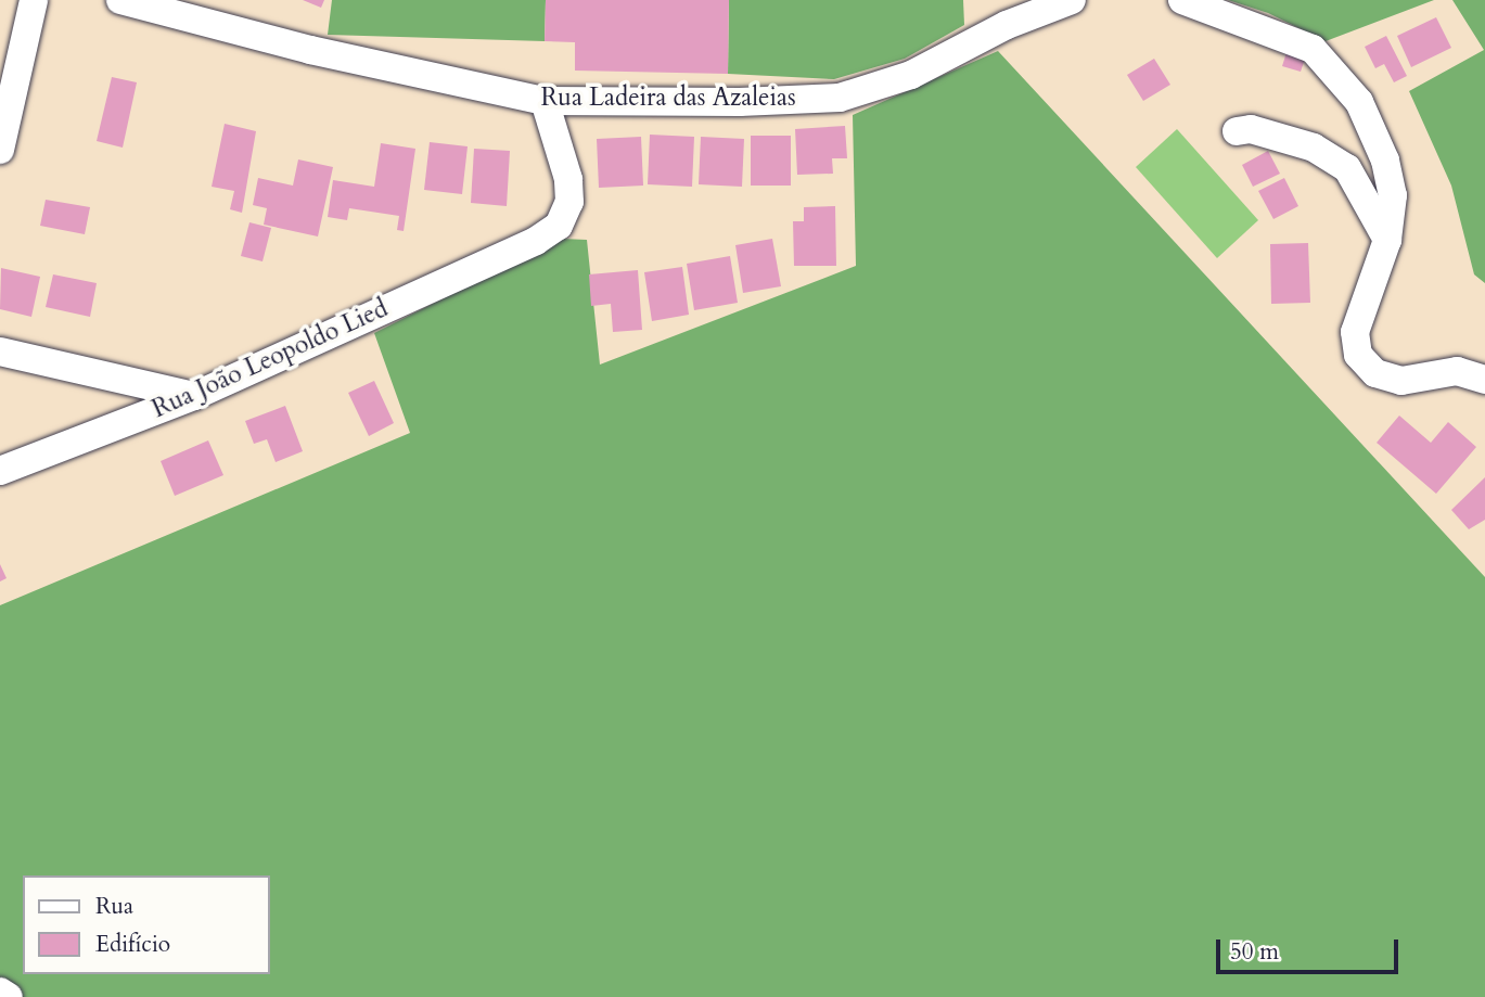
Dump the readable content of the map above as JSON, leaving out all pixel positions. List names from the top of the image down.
{
  "streets": {
    "street": ["Rua Ladeira das Azaleias", "Rua João Leopoldo Lied"]
  },
  "crossings": [
    ["Rua Ladeira das Azaleias", "Rua João Leopoldo Lied"]
  ],
  "legend": ["Rua", "Edifício"],
  "scale_bar": "50 m"
}
